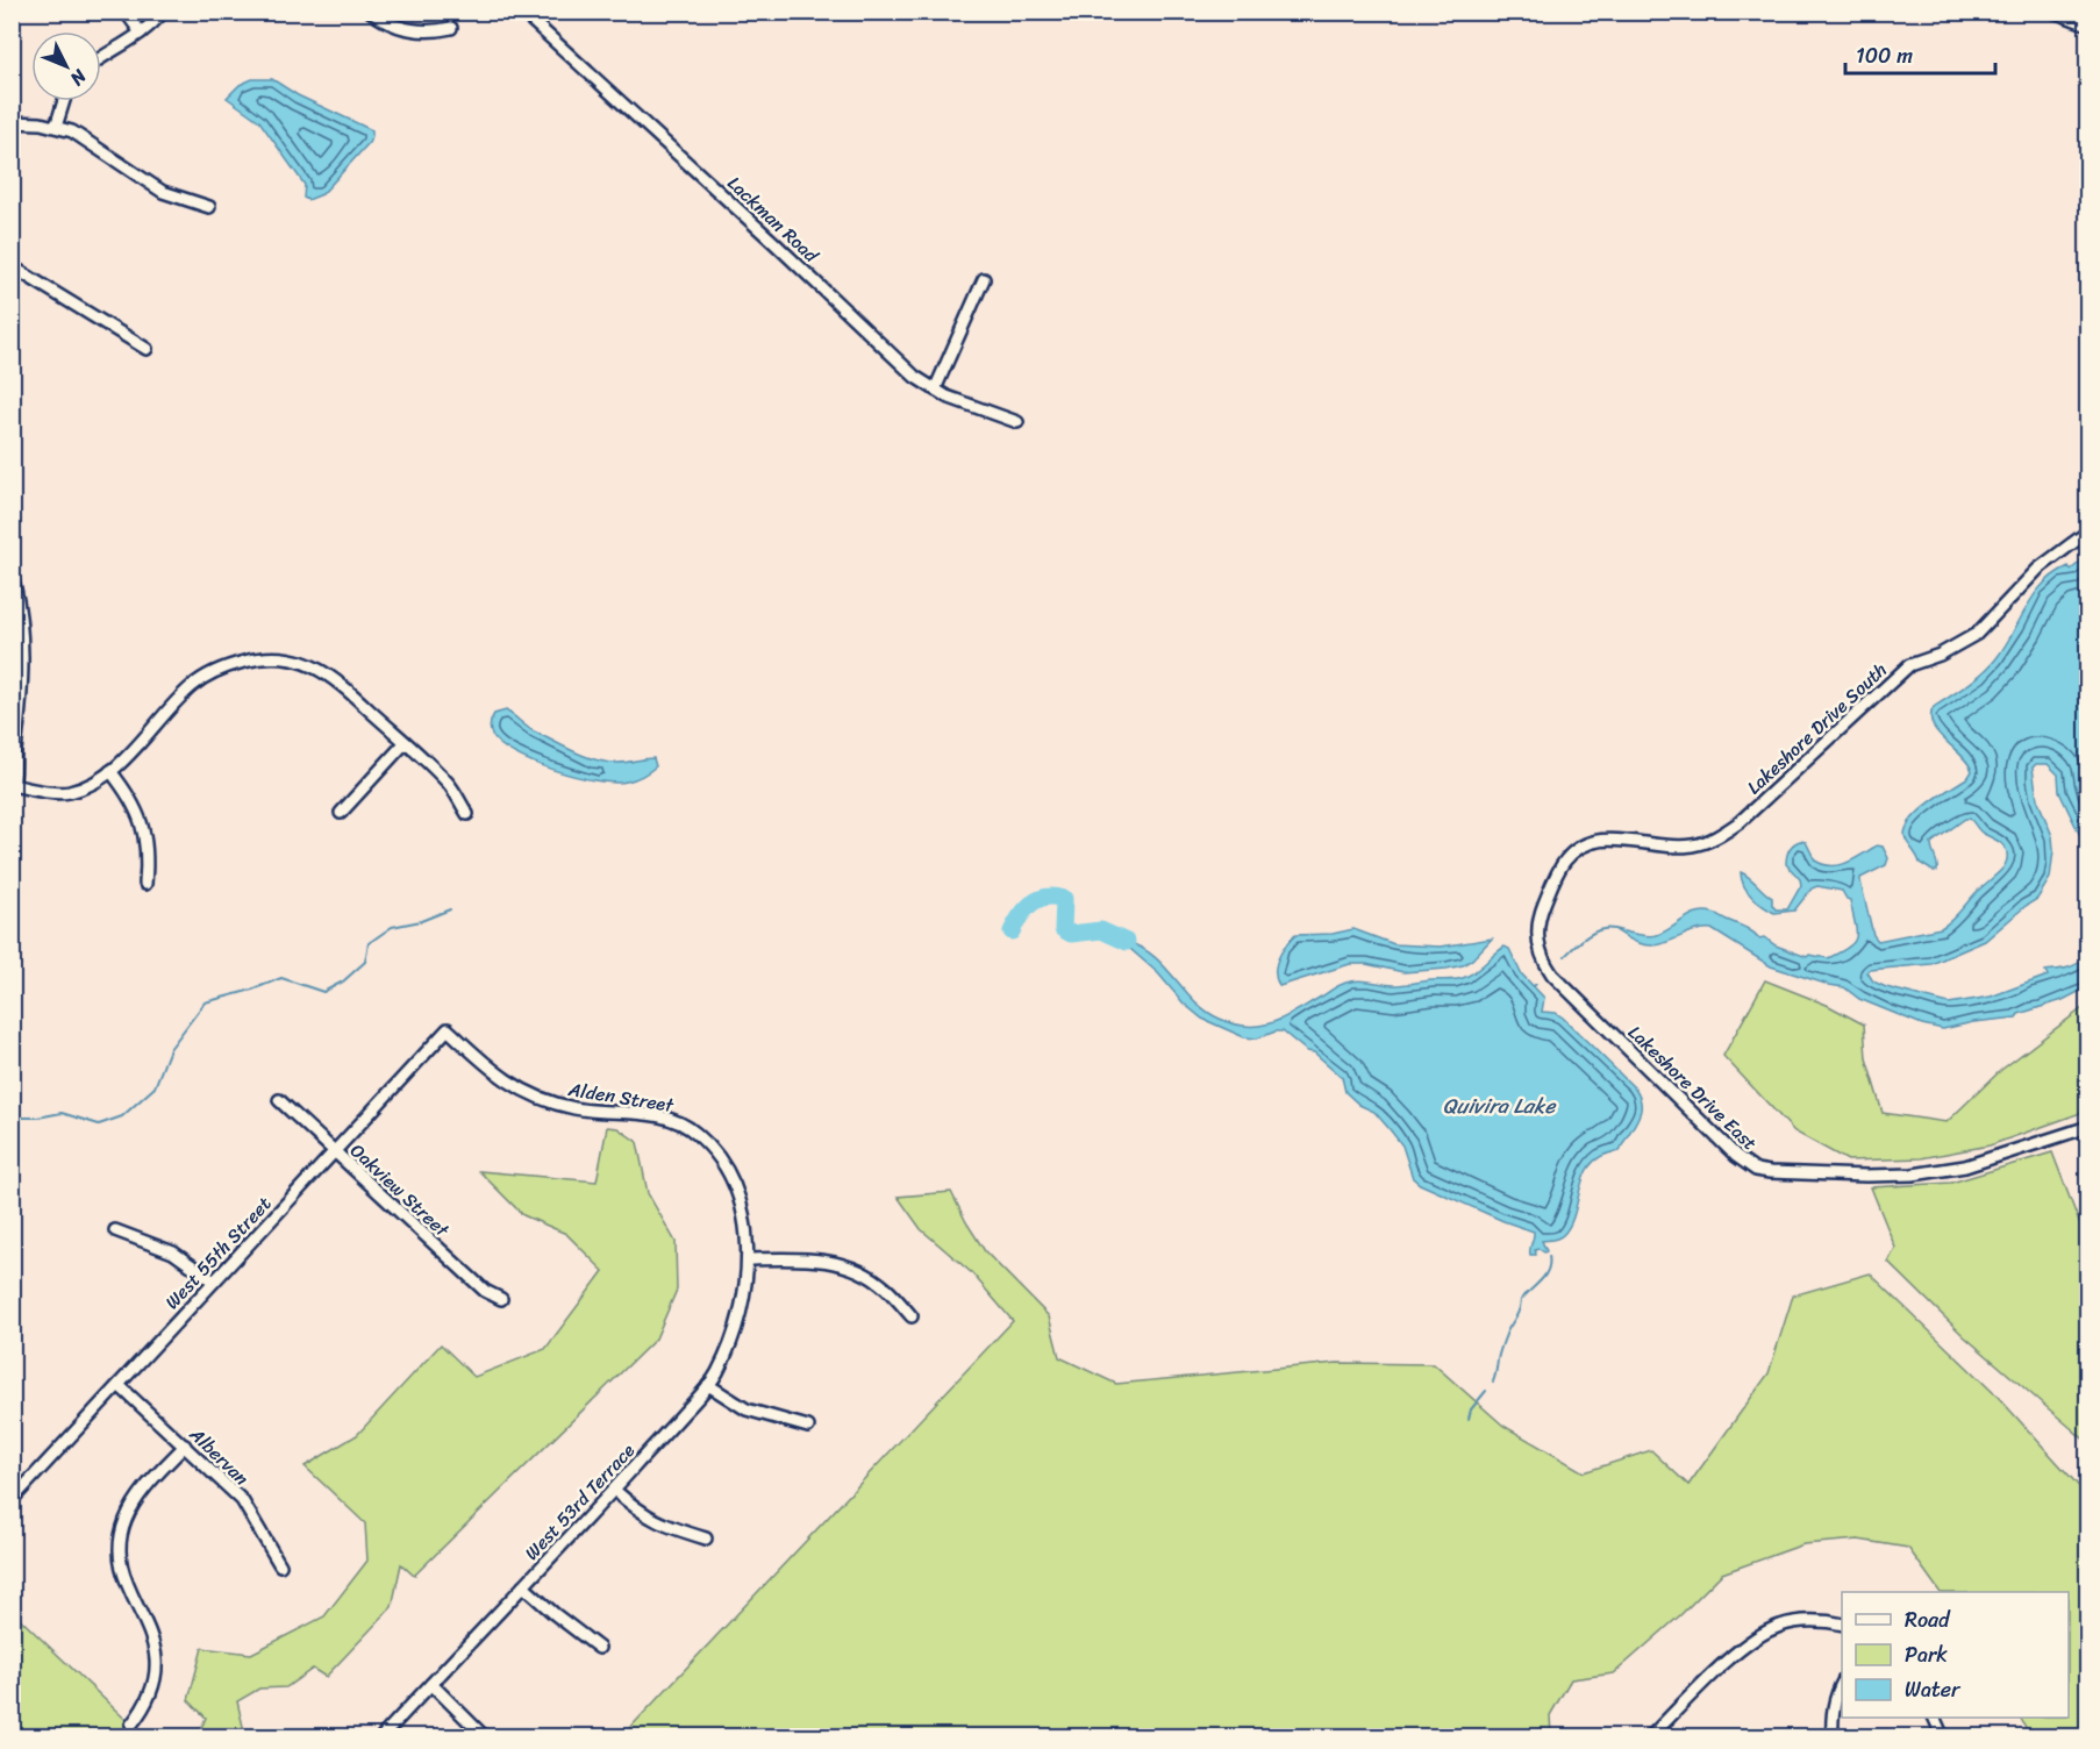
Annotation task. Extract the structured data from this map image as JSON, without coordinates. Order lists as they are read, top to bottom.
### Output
{
  "streets": {
    "street": [
      "Lackman Road",
      "Lakeshore Drive South",
      "Lakeshore Drive East",
      "Alden Street",
      "Oakview Street",
      "West 55th Street",
      "Albervan",
      "West 53rd Terrace"
    ]
  },
  "crossings": [
    ["Lakeshore Drive South", "Lakeshore Drive East"],
    ["Alden Street", "West 55th Street"],
    ["Alden Street", "West 53rd Terrace"],
    ["Oakview Street", "West 55th Street"],
    ["West 55th Street", "Albervan"]
  ],
  "water": ["Quivira Lake"],
  "legend": ["Road", "Park", "Water"],
  "scale_bar": "100 m",
  "north": "bottom right"
}
